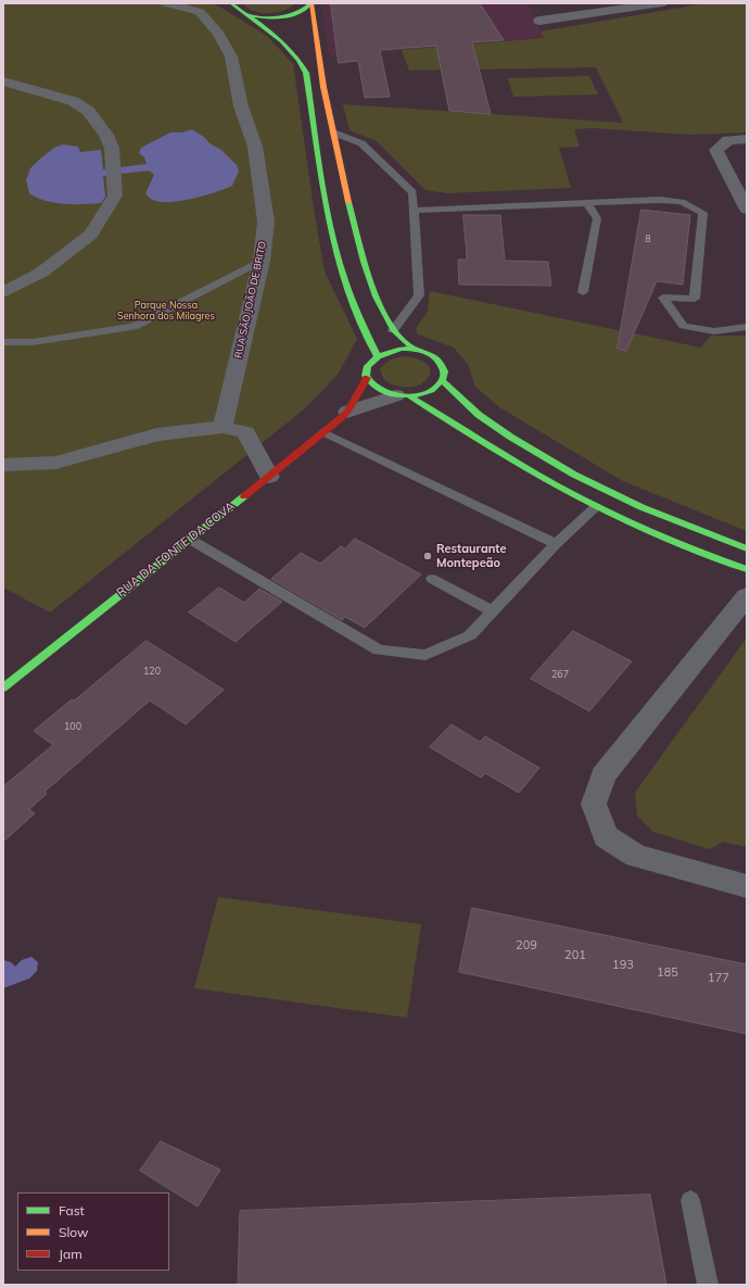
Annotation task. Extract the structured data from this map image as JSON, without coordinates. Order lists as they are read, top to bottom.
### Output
{
  "streets": {
    "main road": ["RUA DA FONTE DA COVA"],
    "street": ["RUA SÃO JOÃO DE BRITO"]
  },
  "parks": ["Parque Nossa Senhora dos Milagres"],
  "places": ["Restaurante Montepeão"],
  "house_numbers": [
    "8",
    "120",
    "267",
    "100",
    "209",
    "201",
    "193",
    "185",
    "177"
  ],
  "legend": ["Fast", "Slow", "Jam"]
}
